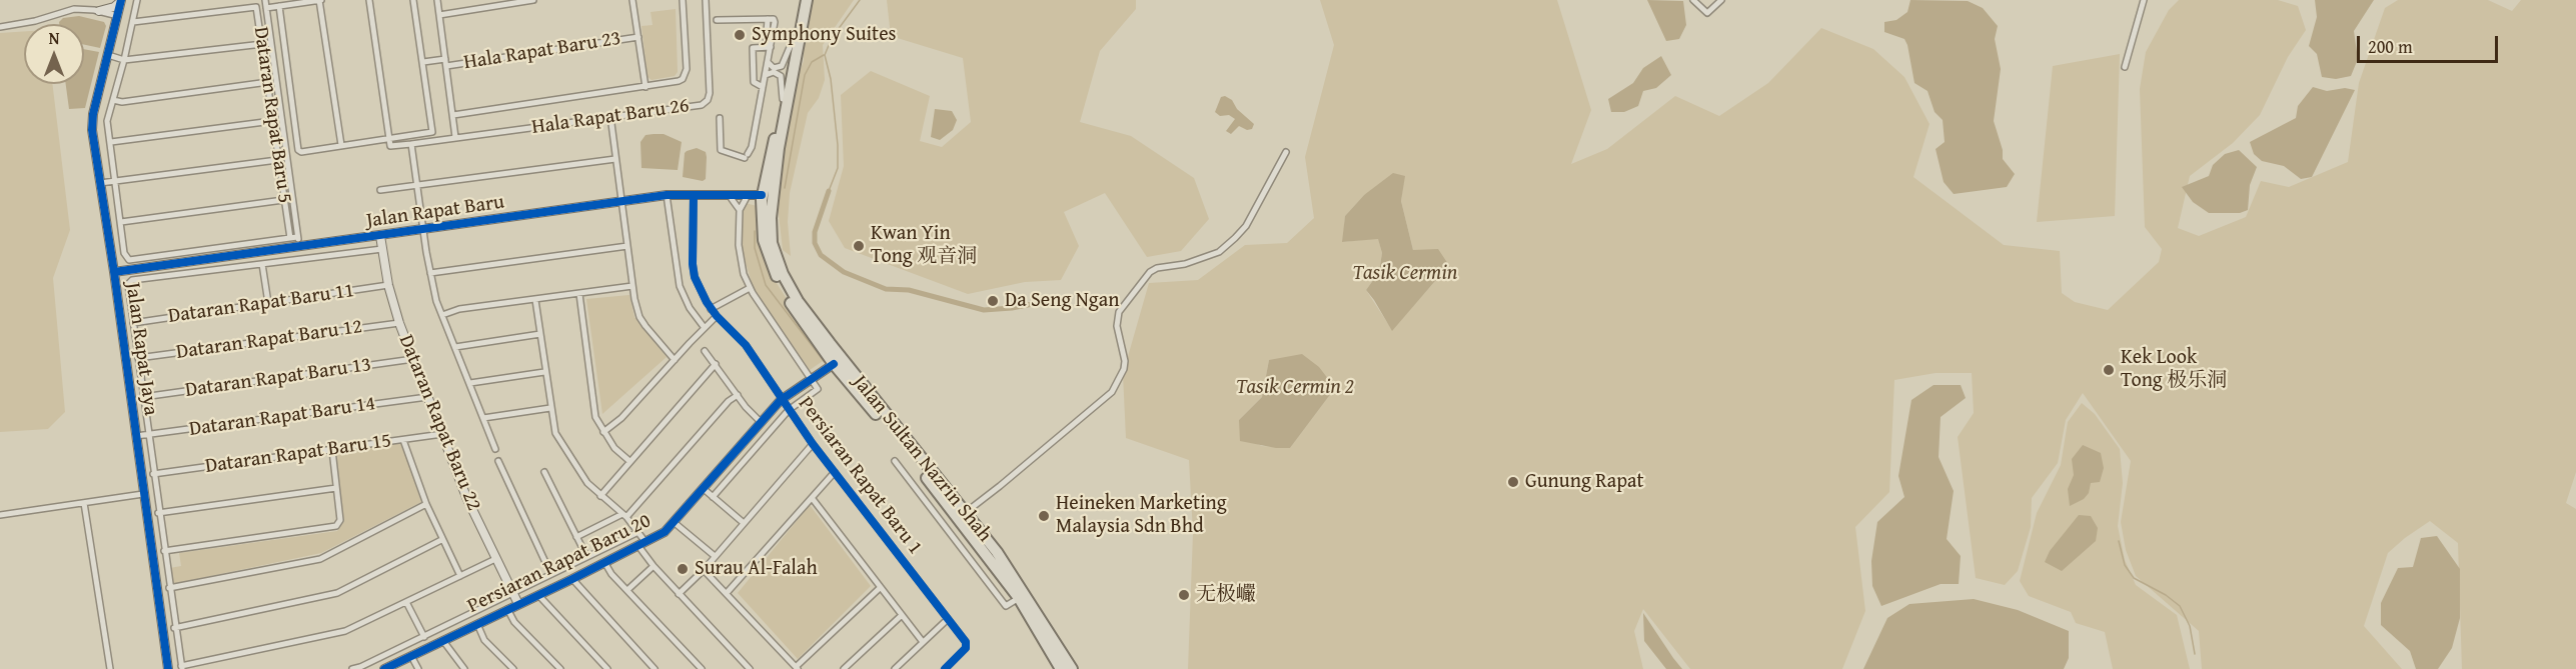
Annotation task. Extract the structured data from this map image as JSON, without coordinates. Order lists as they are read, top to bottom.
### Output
{
  "streets": {
    "highway": ["Jalan Sultan Nazrin Shah"],
    "street": [
      "Hala Rapat Baru 23",
      "Dataran Rapat Baru 5",
      "Hala Rapat Baru 26",
      "Jalan Rapat Baru",
      "Dataran Rapat Baru 11",
      "Dataran Rapat Baru 12",
      "Jalan Rapat Jaya",
      "Dataran Rapat Baru 13",
      "Dataran Rapat Baru 14",
      "Dataran Rapat Baru 22",
      "Dataran Rapat Baru 15",
      "Persiaran Rapat Baru 1",
      "Persiaran Rapat Baru 20"
    ]
  },
  "crossings": [
    ["Jalan Rapat Baru", "Jalan Rapat Jaya"],
    ["Jalan Rapat Baru", "Dataran Rapat Baru 22"],
    ["Jalan Rapat Baru", "Jalan Sultan Nazrin Shah"],
    ["Jalan Rapat Baru", "Persiaran Rapat Baru 1"],
    ["Dataran Rapat Baru 11", "Dataran Rapat Baru 22"],
    ["Dataran Rapat Baru 12", "Dataran Rapat Baru 22"],
    ["Jalan Rapat Jaya", "Dataran Rapat Baru 14"],
    ["Dataran Rapat Baru 13", "Dataran Rapat Baru 22"],
    ["Dataran Rapat Baru 14", "Dataran Rapat Baru 22"],
    ["Dataran Rapat Baru 22", "Dataran Rapat Baru 15"],
    ["Dataran Rapat Baru 22", "Persiaran Rapat Baru 20"],
    ["Jalan Sultan Nazrin Shah", "Persiaran Rapat Baru 20"],
    ["Persiaran Rapat Baru 1", "Persiaran Rapat Baru 20"]
  ],
  "water": ["Tasik Cermin", "Tasik Cermin 2"],
  "places": [
    "Symphony Suites",
    "Kwan Yin Tong 观音洞",
    "Da Seng Ngan",
    "Kek Look Tong 极乐洞",
    "Gunung Rapat",
    "Heineken Marketing Malaysia Sdn Bhd",
    "Surau Al-Falah",
    "无极巗"
  ],
  "scale_bar": "200 m",
  "north": "top"
}
